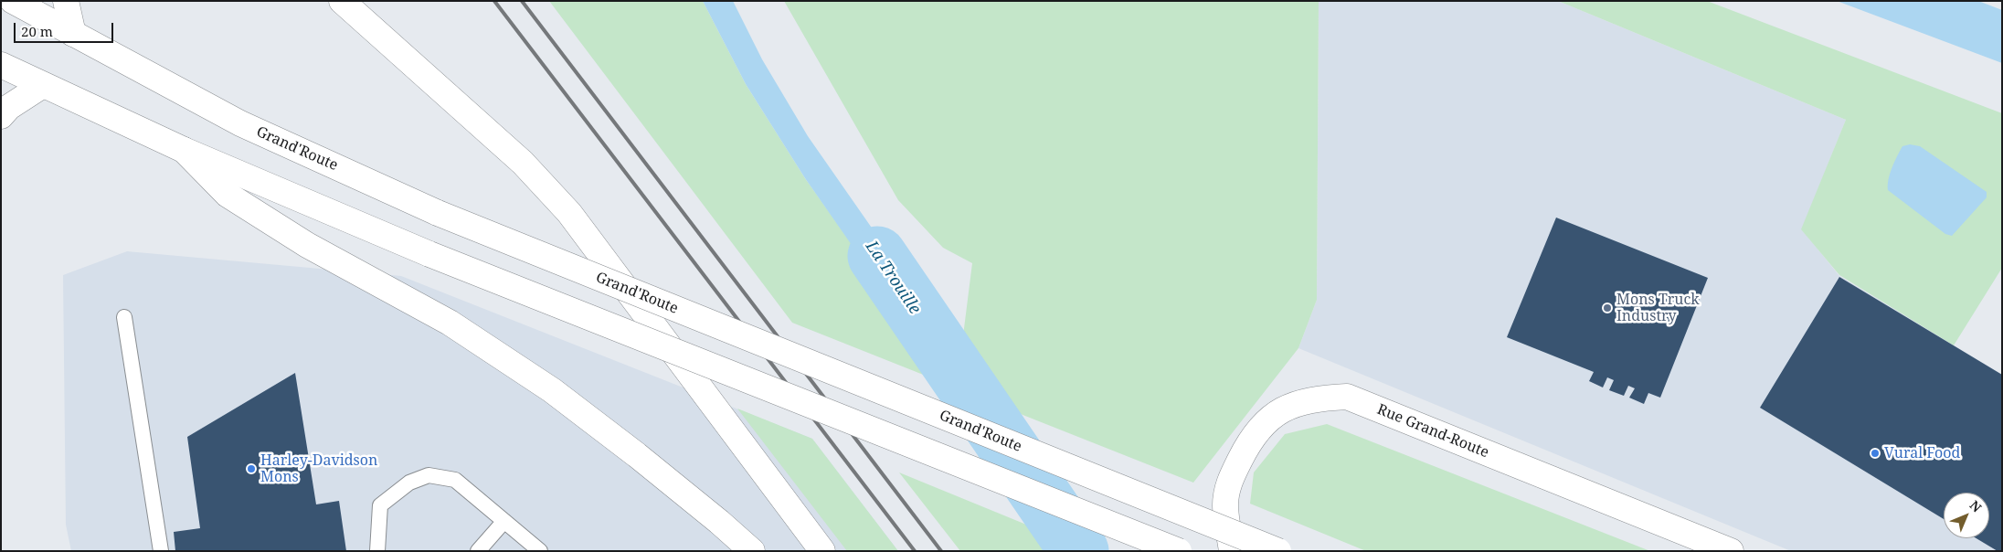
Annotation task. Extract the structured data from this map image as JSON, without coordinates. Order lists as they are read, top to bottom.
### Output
{
  "streets": {
    "main road": ["Grand'Route", "Rue Grand-Route"]
  },
  "water": ["La Trouille"],
  "places": ["Mons Truck Industry", "Vural Food", "Harley-Davidson Mons"],
  "scale_bar": "20 m",
  "north": "top right"
}
